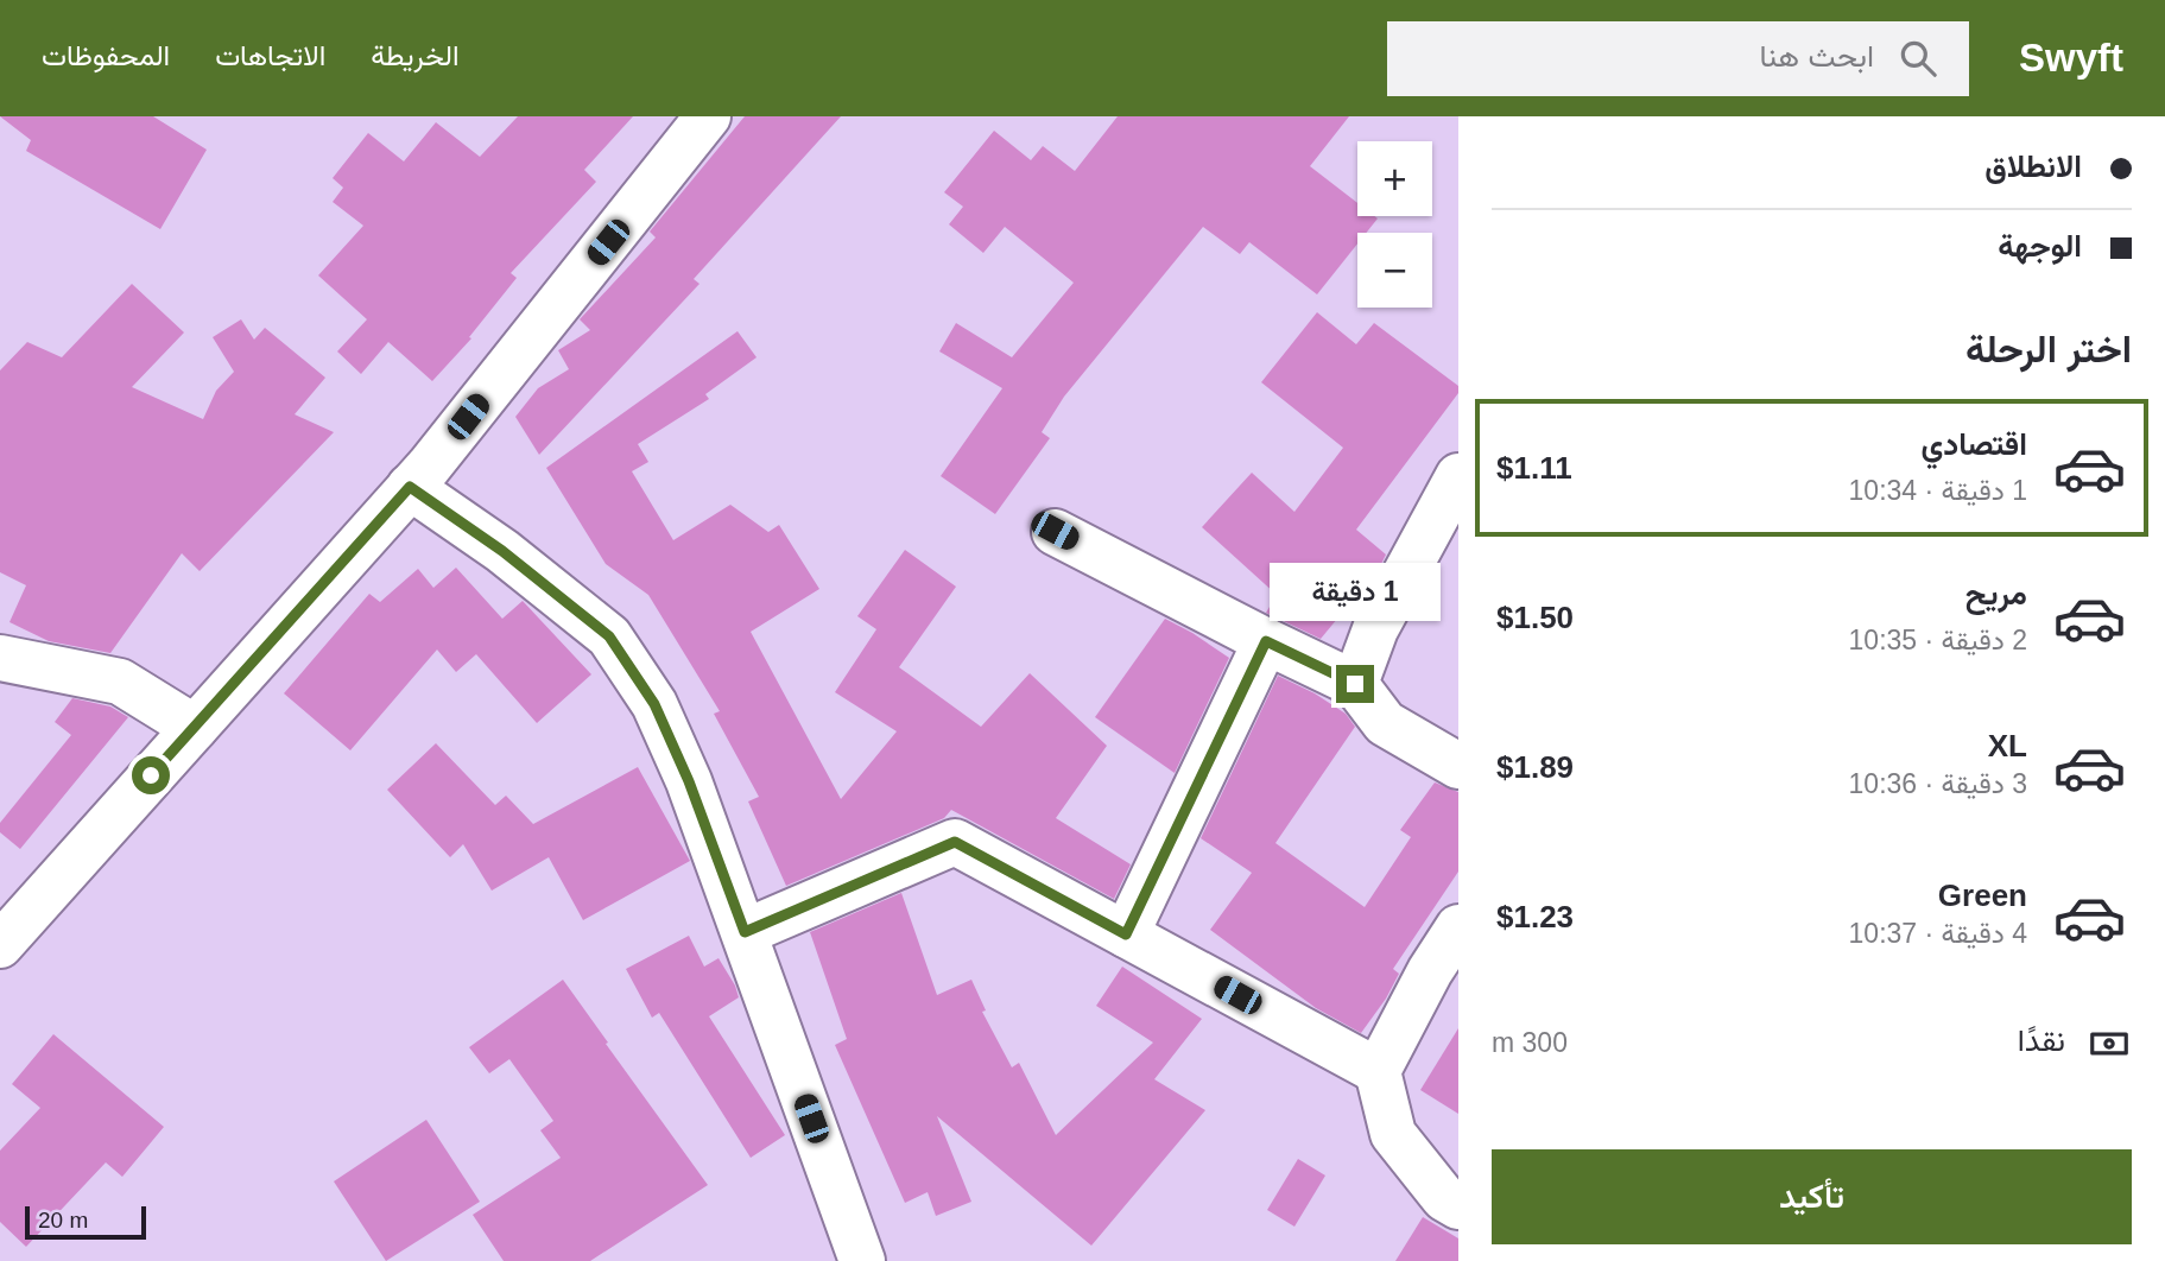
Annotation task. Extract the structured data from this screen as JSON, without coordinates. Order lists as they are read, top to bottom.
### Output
{
  "scale_bar": "20 m",
  "page": {
    "header": "Swyft",
    "search": "ابحث هنا",
    "nav": ["الخريطة", "الاتجاهات", "المحفوظات"],
    "banner": ["الانطلاق", "الوجهة"],
    "map_buttons": ["+", "−"],
    "heading": "اختر الرحلة",
    "list": [
      {
        "name": "اقتصادي",
        "note": "1 دقيقة · 10:34",
        "value": "$1.11"
      },
      {
        "name": "مريح",
        "note": "2 دقيقة · 10:35",
        "value": "$1.50"
      },
      {
        "name": "XL",
        "note": "3 دقيقة · 10:36",
        "value": "$1.89"
      },
      {
        "name": "Green",
        "note": "4 دقيقة · 10:37",
        "value": "$1.23"
      }
    ],
    "bubble": "1 دقيقة",
    "pay": ["نقدًا", "300 m"],
    "buttons": "تأكيد",
    "scale": "20 m"
  }
}
